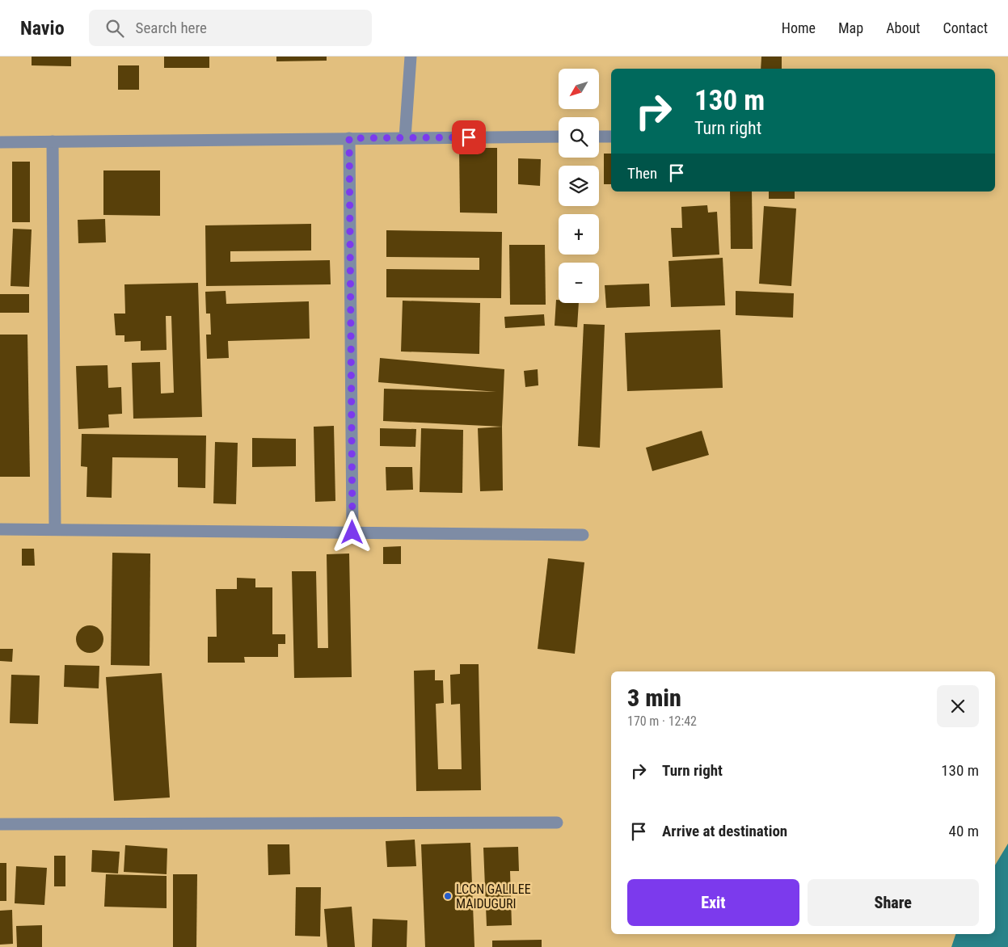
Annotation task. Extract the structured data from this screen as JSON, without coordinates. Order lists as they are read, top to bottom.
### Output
{
  "places": ["LCCN GALILEE MAIDUGURI"],
  "north": "bottom left",
  "page": {
    "header": "Navio",
    "search": "Search here",
    "nav": [
      "Home",
      "Map",
      "About",
      "Contact"
    ],
    "map_buttons": ["+", "−"],
    "turn": ["130 m", "Turn right"],
    "then": "Then",
    "heading": ["3 min", "170 m · 12:42"],
    "list": [
      {
        "name": "Turn right",
        "value": "130 m"
      },
      {
        "name": "Arrive at destination",
        "value": "40 m"
      }
    ],
    "buttons": ["Exit", "Share"]
  }
}
